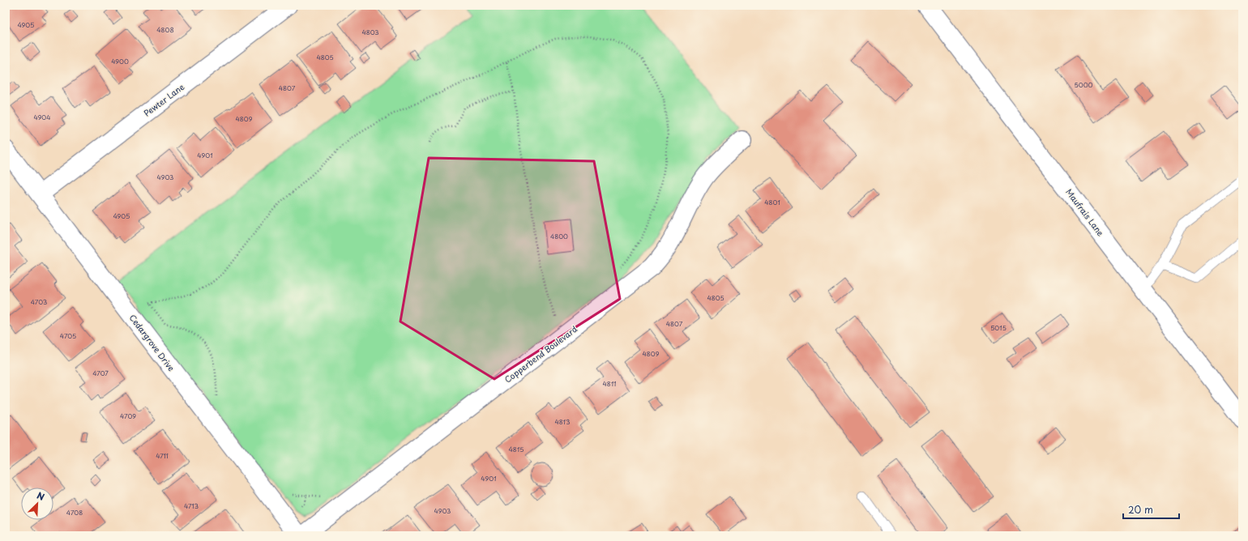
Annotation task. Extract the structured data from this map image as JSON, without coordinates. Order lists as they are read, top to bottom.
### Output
{
  "streets": {
    "street": [
      "Pewter Lane",
      "Maufrais Lane",
      "Cedargrove Drive",
      "Copperbend Boulevard"
    ]
  },
  "crossings": [
    ["Pewter Lane", "Cedargrove Drive"]
  ],
  "house_numbers": [
    "4905",
    "4808",
    "4803",
    "4805",
    "4900",
    "5000",
    "4807",
    "4904",
    "4809",
    "4901",
    "4903",
    "4801",
    "4905",
    "4800",
    "4805",
    "4703",
    "4807",
    "5015",
    "4705",
    "4809",
    "4707",
    "4811",
    "4709",
    "4813",
    "4815",
    "4711",
    "4901",
    "4713",
    "4903",
    "4708"
  ],
  "scale_bar": "20 m",
  "north": "top right"
}
